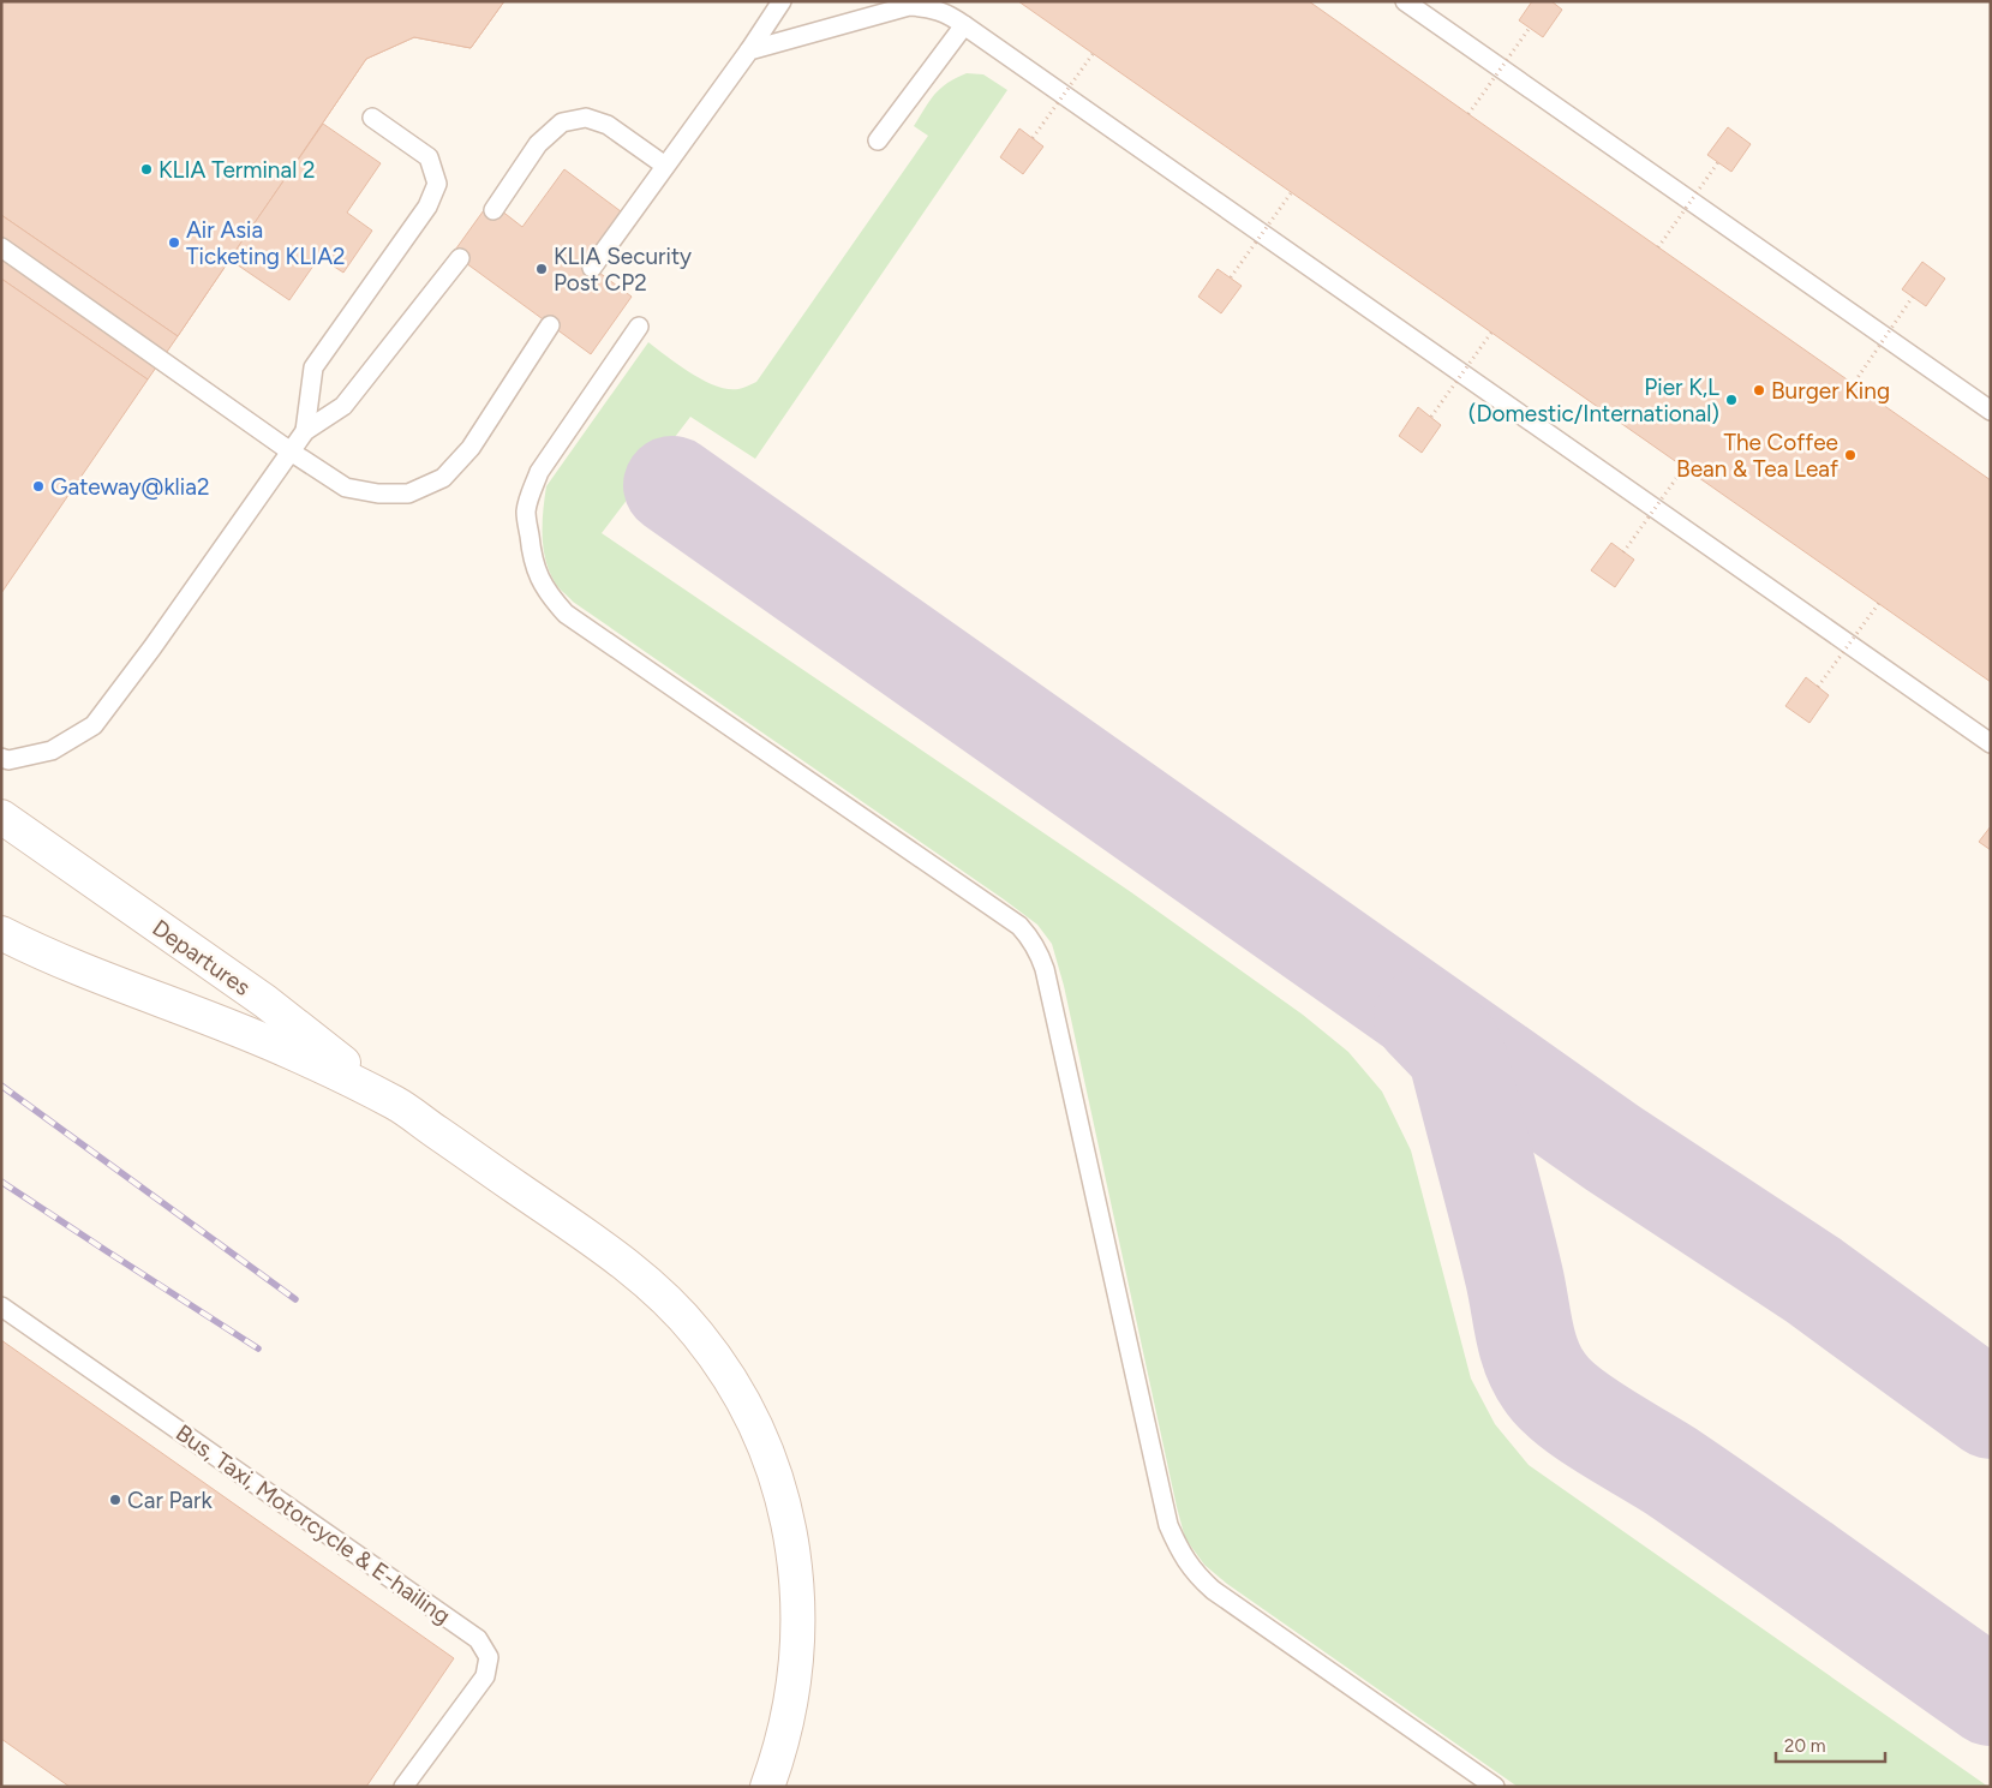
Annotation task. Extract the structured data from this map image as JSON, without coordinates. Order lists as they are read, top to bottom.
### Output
{
  "streets": {
    "main road": ["Departures"],
    "lane": ["Bus, Taxi, Motorcycle & E-hailing"]
  },
  "places": [
    "KLIA Terminal 2",
    "Air Asia Ticketing KLIA2",
    "KLIA Security Post CP2",
    "Burger King",
    "Pier K,L (Domestic/International)",
    "The Coffee Bean & Tea Leaf",
    "Gateway@klia2",
    "Car Park"
  ],
  "scale_bar": "20 m"
}
